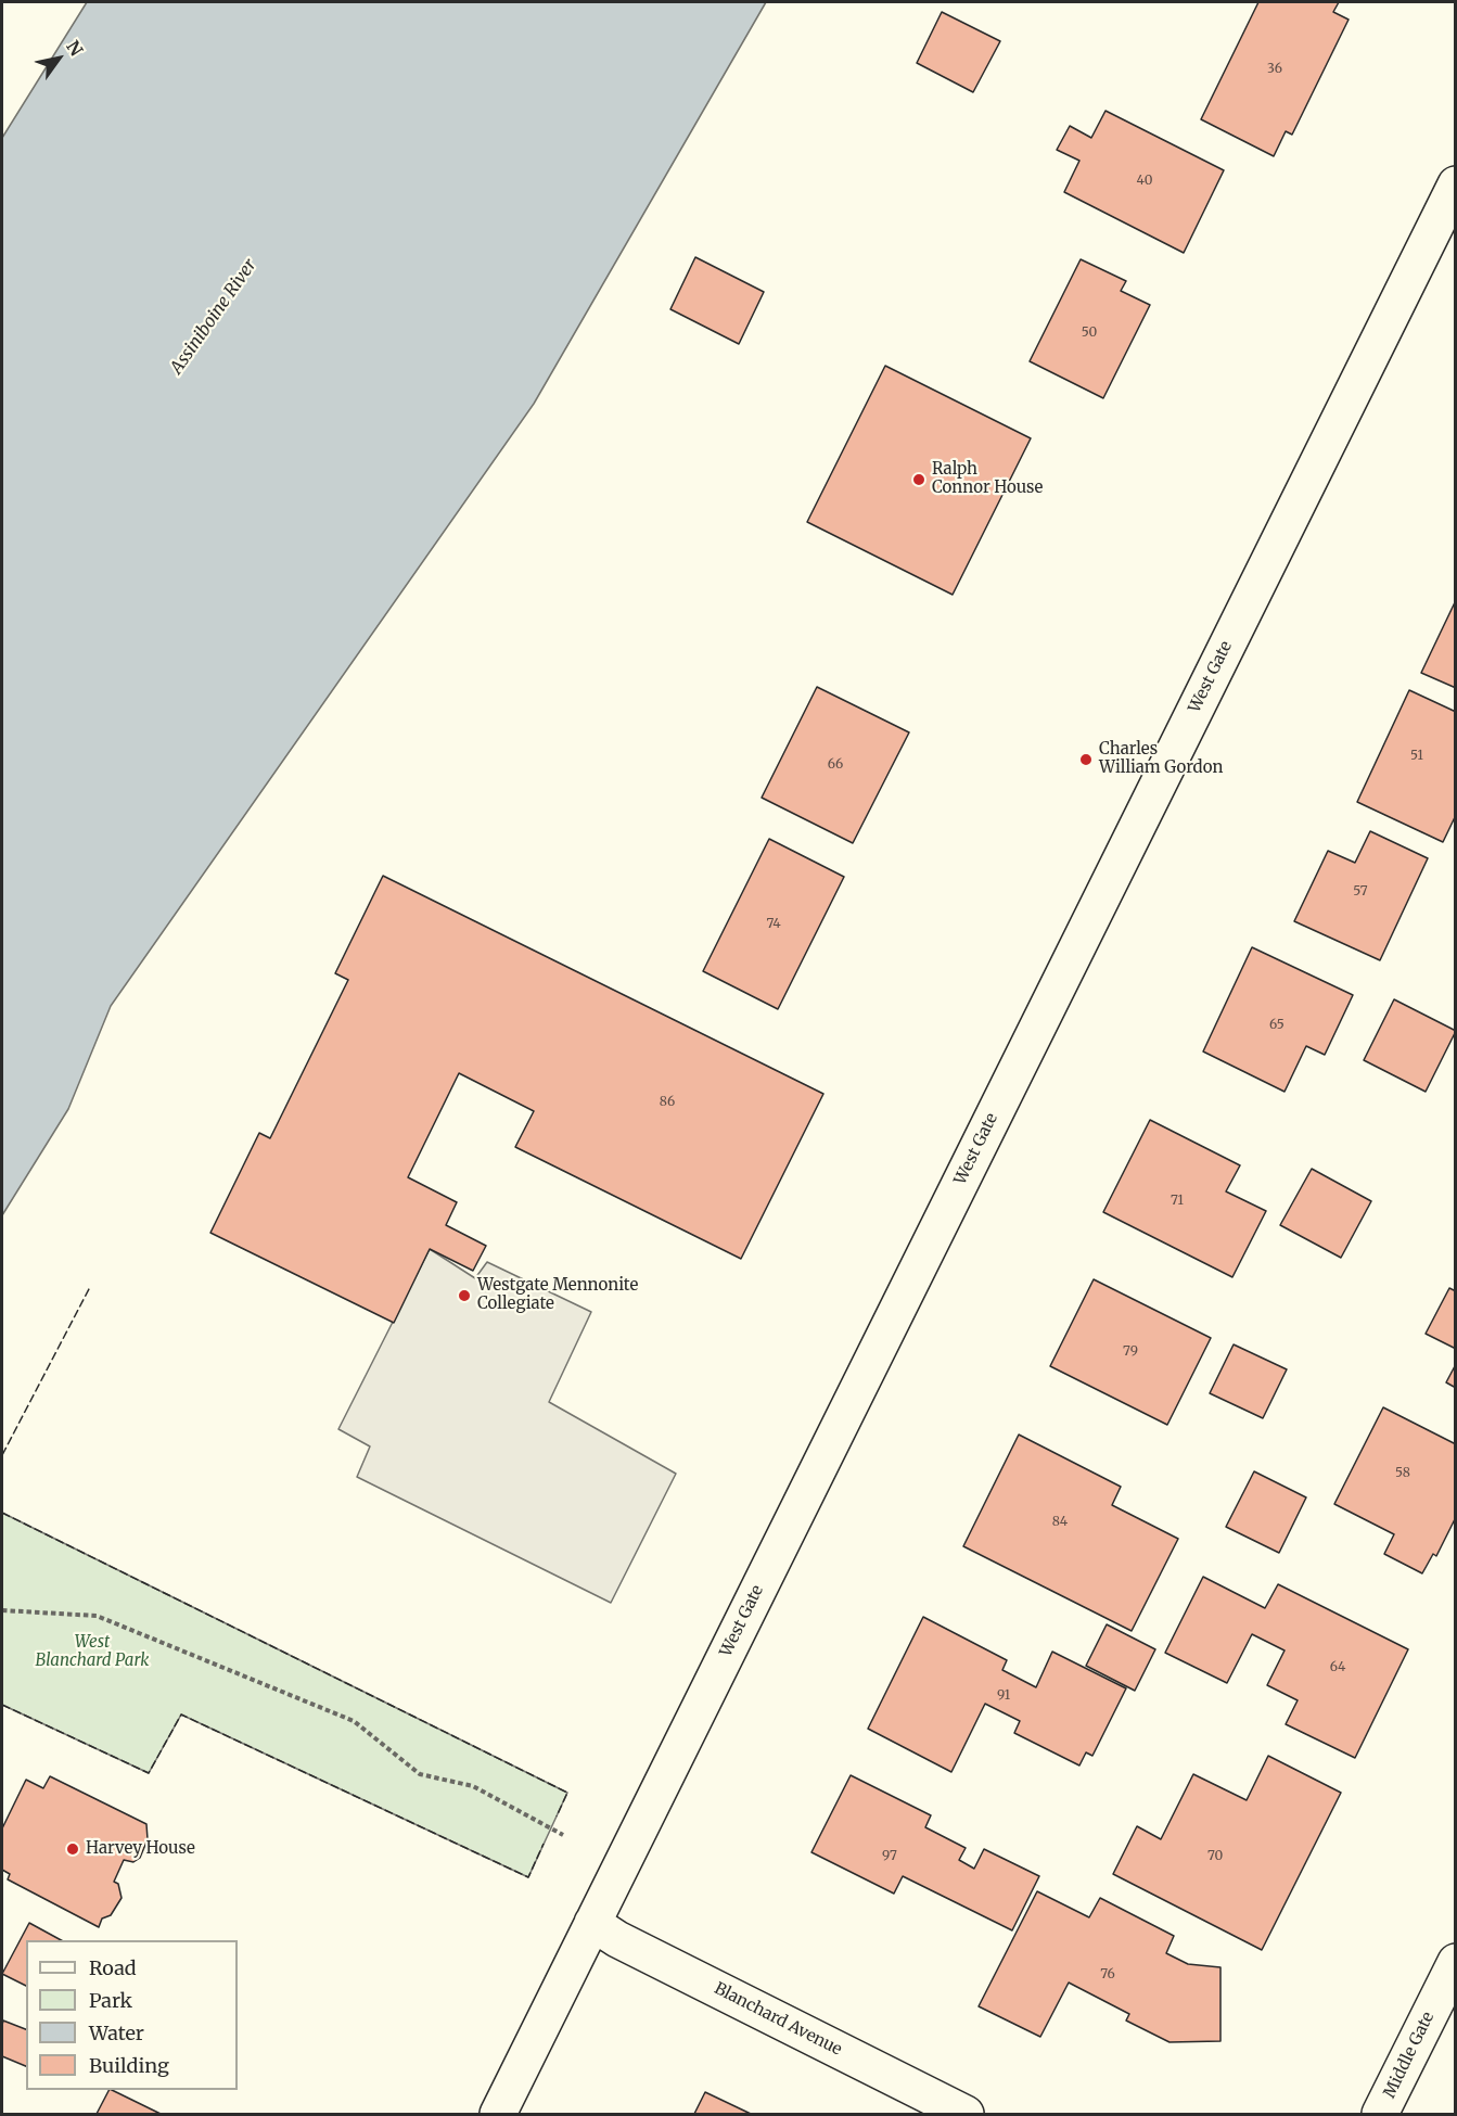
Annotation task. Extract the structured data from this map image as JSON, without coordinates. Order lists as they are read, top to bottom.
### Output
{
  "streets": {
    "street": ["West Gate", "Blanchard Avenue", "Middle Gate"]
  },
  "crossings": [
    ["West Gate", "Blanchard Avenue"]
  ],
  "water": ["Assiniboine River"],
  "parks": ["West Blanchard Park"],
  "places": [
    "Ralph Connor House",
    "Charles William Gordon",
    "Westgate Mennonite Collegiate",
    "Harvey House"
  ],
  "house_numbers": [
    "36",
    "40",
    "50",
    "51",
    "66",
    "57",
    "74",
    "65",
    "86",
    "71",
    "79",
    "58",
    "84",
    "64",
    "91",
    "97",
    "70",
    "76"
  ],
  "legend": [
    "Road",
    "Park",
    "Water",
    "Building"
  ],
  "north": "top right"
}
